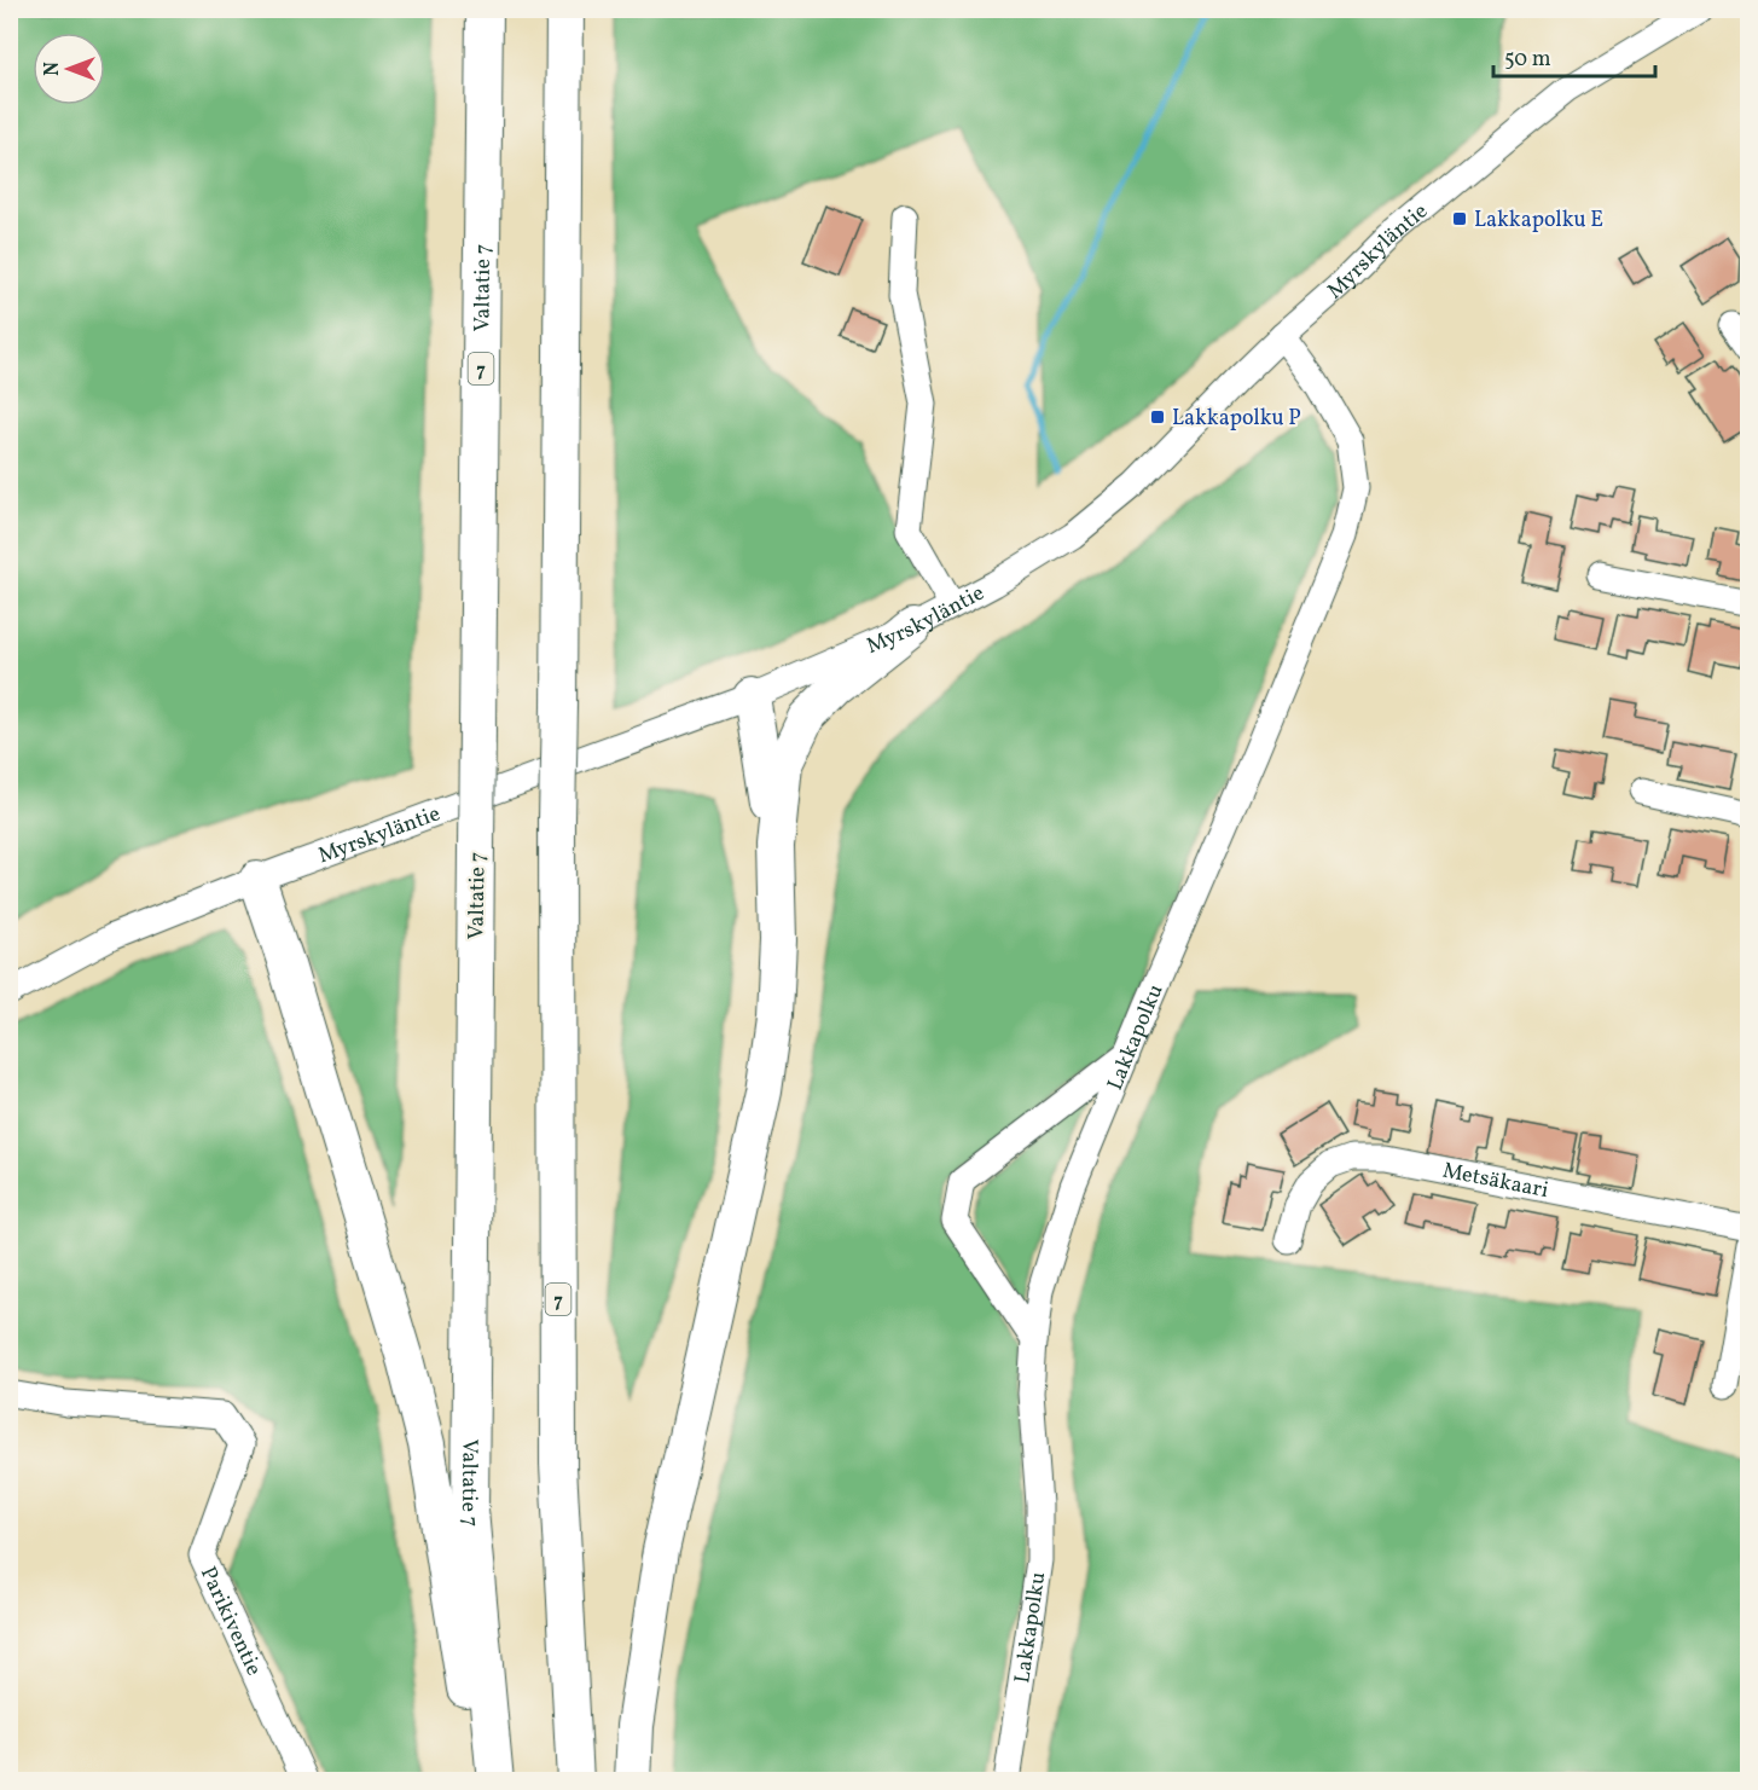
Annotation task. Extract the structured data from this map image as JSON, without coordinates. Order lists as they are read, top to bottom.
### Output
{
  "streets": {
    "highway": ["Valtatie 7", "7"],
    "street": [
      "Myrskyläntie",
      "Lakkapolku",
      "Metsäkaari",
      "Parikiventie"
    ]
  },
  "crossings": [
    ["Myrskyläntie", "Lakkapolku"]
  ],
  "places": {
    "transit": ["Lakkapolku E", "Lakkapolku P"]
  },
  "scale_bar": "50 m",
  "north": "left"
}
